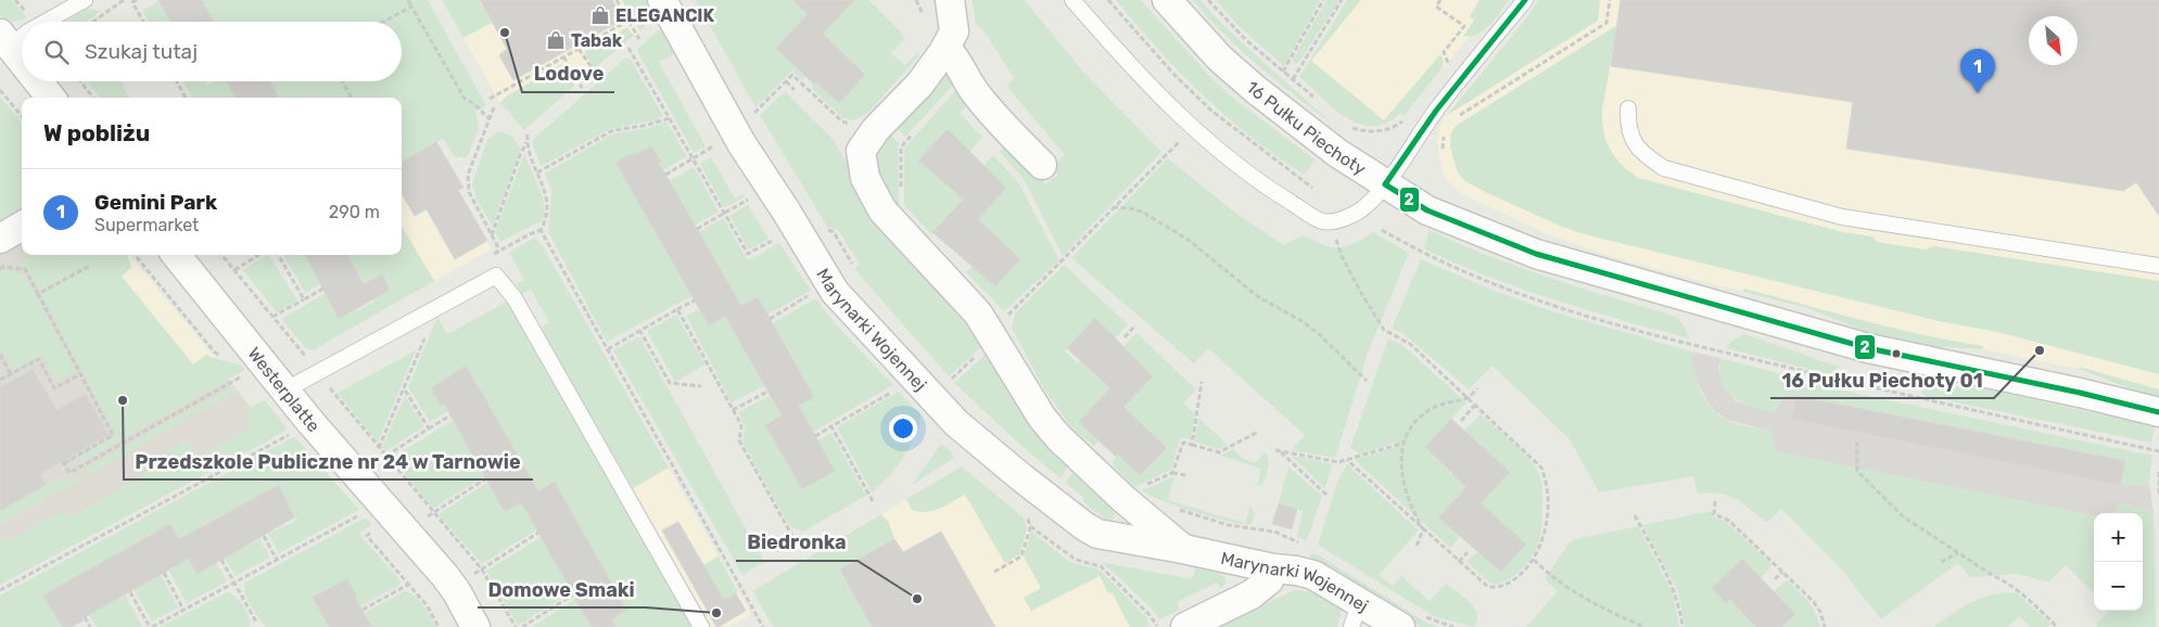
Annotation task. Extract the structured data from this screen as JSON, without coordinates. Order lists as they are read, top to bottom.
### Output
{
  "streets": {
    "street": ["16 Pułku Piechoty", "Marynarki Wojennej", "Westerplatte"]
  },
  "places": {
    "shop": ["ELEGANCIK", "Tabak"],
    "other": [
      "Lodove",
      "16 Pułku Piechoty 01",
      "Przedszkole Publiczne nr 24 w Tarnowie",
      "Biedronka",
      "Domowe Smaki"
    ]
  },
  "lines": ["transit line 2"],
  "north": "bottom right",
  "page": {
    "search": "Szukaj tutaj",
    "pins": "1",
    "heading": "W pobliżu",
    "list": [
      {
        "mark": "1",
        "name": "Gemini Park",
        "note": "Supermarket",
        "value": "290 m"
      }
    ],
    "map_buttons": ["+", "−"]
  }
}
